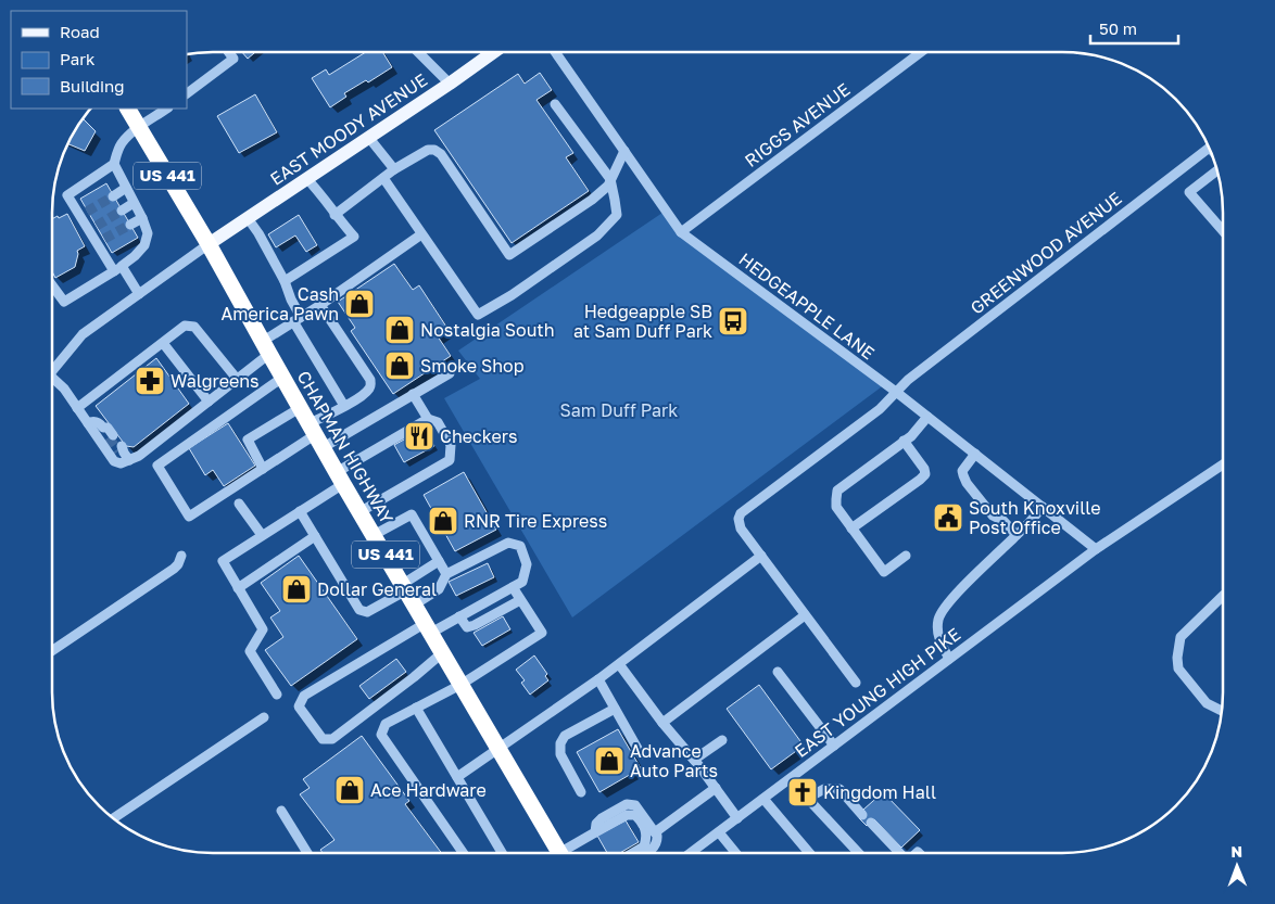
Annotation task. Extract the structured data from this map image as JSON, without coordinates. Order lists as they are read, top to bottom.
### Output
{
  "streets": {
    "highway": ["US 441", "CHAPMAN HIGHWAY"],
    "main road": ["EAST MOODY AVENUE"],
    "street": [
      "RIGGS AVENUE",
      "GREENWOOD AVENUE",
      "HEDGEAPPLE LANE",
      "EAST YOUNG HIGH PIKE"
    ]
  },
  "crossings": [
    ["RIGGS AVENUE", "HEDGEAPPLE LANE"],
    ["EAST MOODY AVENUE", "CHAPMAN HIGHWAY"],
    ["GREENWOOD AVENUE", "HEDGEAPPLE LANE"],
    ["HEDGEAPPLE LANE", "EAST YOUNG HIGH PIKE"]
  ],
  "parks": ["Sam Duff Park"],
  "places": {
    "shop": [
      "Cash America Pawn",
      "Nostalgia South",
      "Smoke Shop",
      "RNR Tire Express",
      "Dollar General",
      "Advance Auto Parts",
      "Ace Hardware"
    ],
    "bus stop": ["Hedgeapple SB at Sam Duff Park"],
    "pharmacy": ["Walgreens"],
    "restaurant": ["Checkers"],
    "public building": ["South Knoxville Post Office"],
    "church": ["Kingdom Hall"]
  },
  "legend": ["Road", "Park", "Building"],
  "scale_bar": "50 m",
  "north": "top"
}
